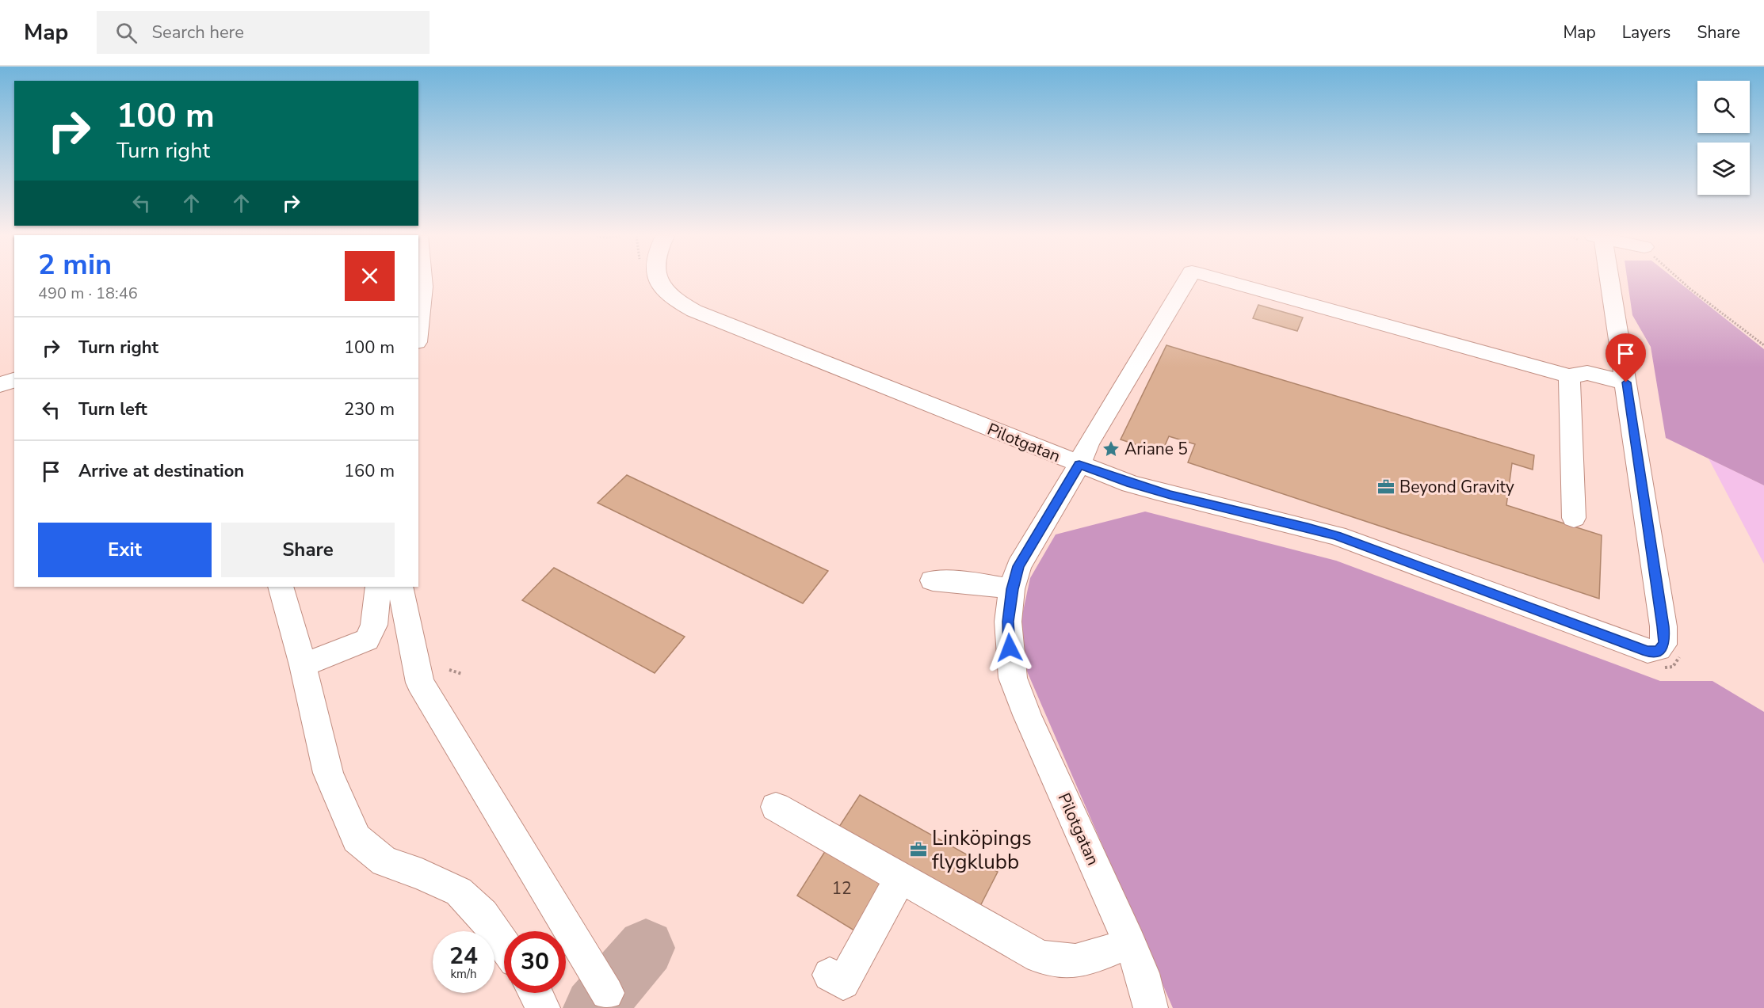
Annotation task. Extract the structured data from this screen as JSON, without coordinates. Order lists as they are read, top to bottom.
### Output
{
  "streets": {
    "street": ["Pilotgatan"]
  },
  "places": {
    "place": ["Ariane 5"],
    "office": ["Beyond Gravity", "Linköpings flygklubb"]
  },
  "house_numbers": ["12"],
  "page": {
    "header": "Map",
    "search": "Search here",
    "nav": ["Map", "Layers", "Share"],
    "turn": ["100 m", "Turn right"],
    "heading": ["2 min", "490 m · 18:46"],
    "list": [
      {
        "name": "Turn right",
        "value": "100 m"
      },
      {
        "name": "Turn left",
        "value": "230 m"
      },
      {
        "name": "Arrive at destination",
        "value": "160 m"
      }
    ],
    "buttons": ["Exit", "Share"],
    "speed": "24 km/h",
    "limit": "30"
  }
}
